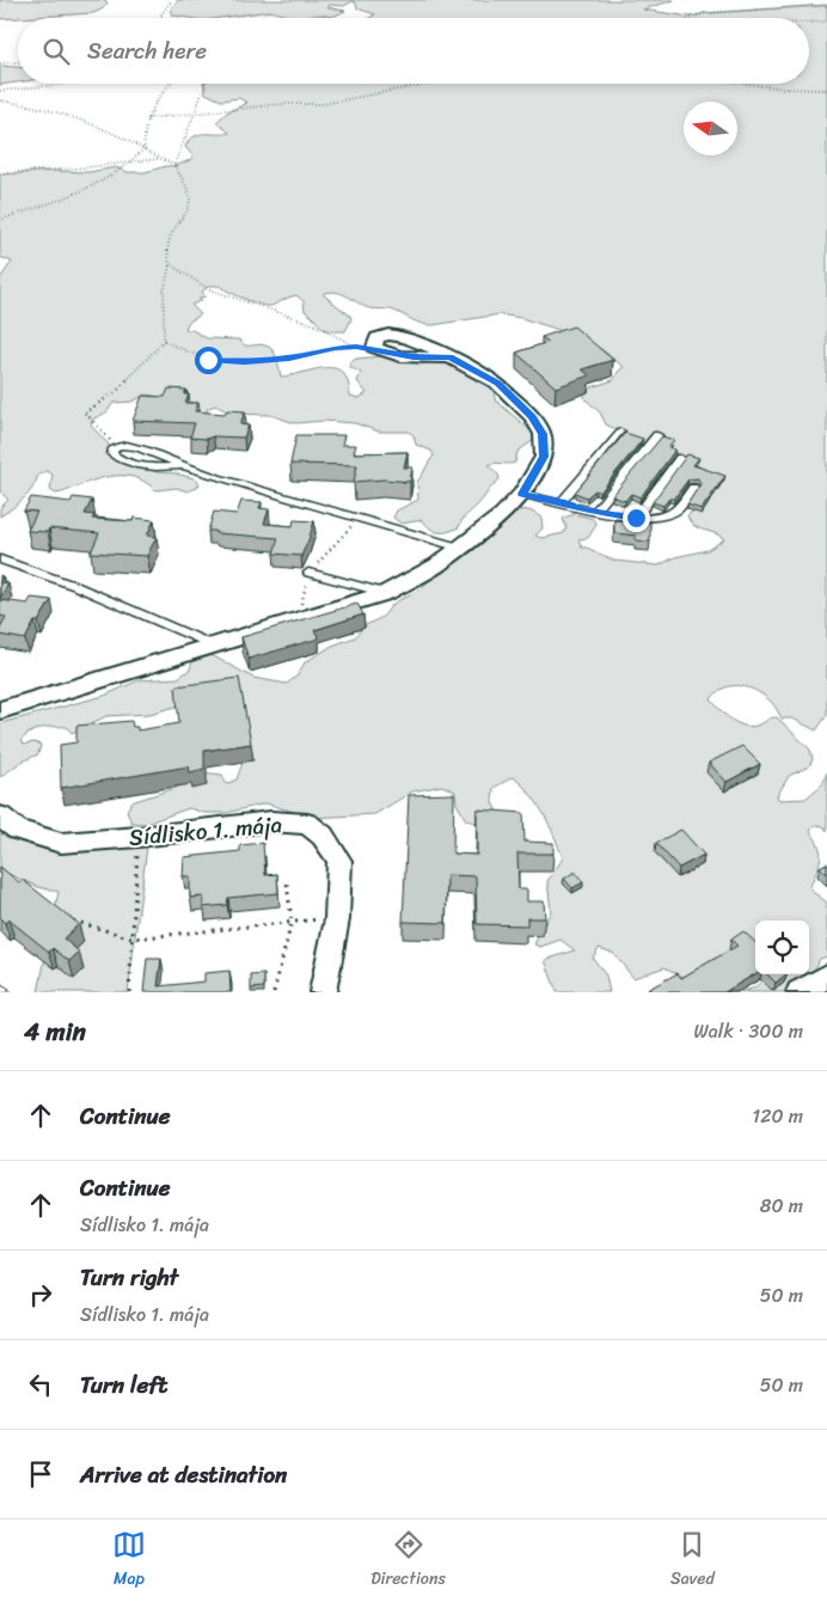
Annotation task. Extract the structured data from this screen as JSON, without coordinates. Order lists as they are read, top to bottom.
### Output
{
  "streets": {
    "street": ["Sídlisko 1. mája"]
  },
  "north": "left",
  "page": {
    "search": "Search here",
    "heading": ["4 min", "Walk · 300 m"],
    "list": [
      ["Continue", "120 m"],
      ["Continue", "Sídlisko 1. mája", "80 m"],
      ["Turn right", "Sídlisko 1. mája", "50 m"],
      ["Turn left", "50 m"],
      "Arrive at destination"
    ],
    "nav": ["Map", "Directions", "Saved"]
  }
}
